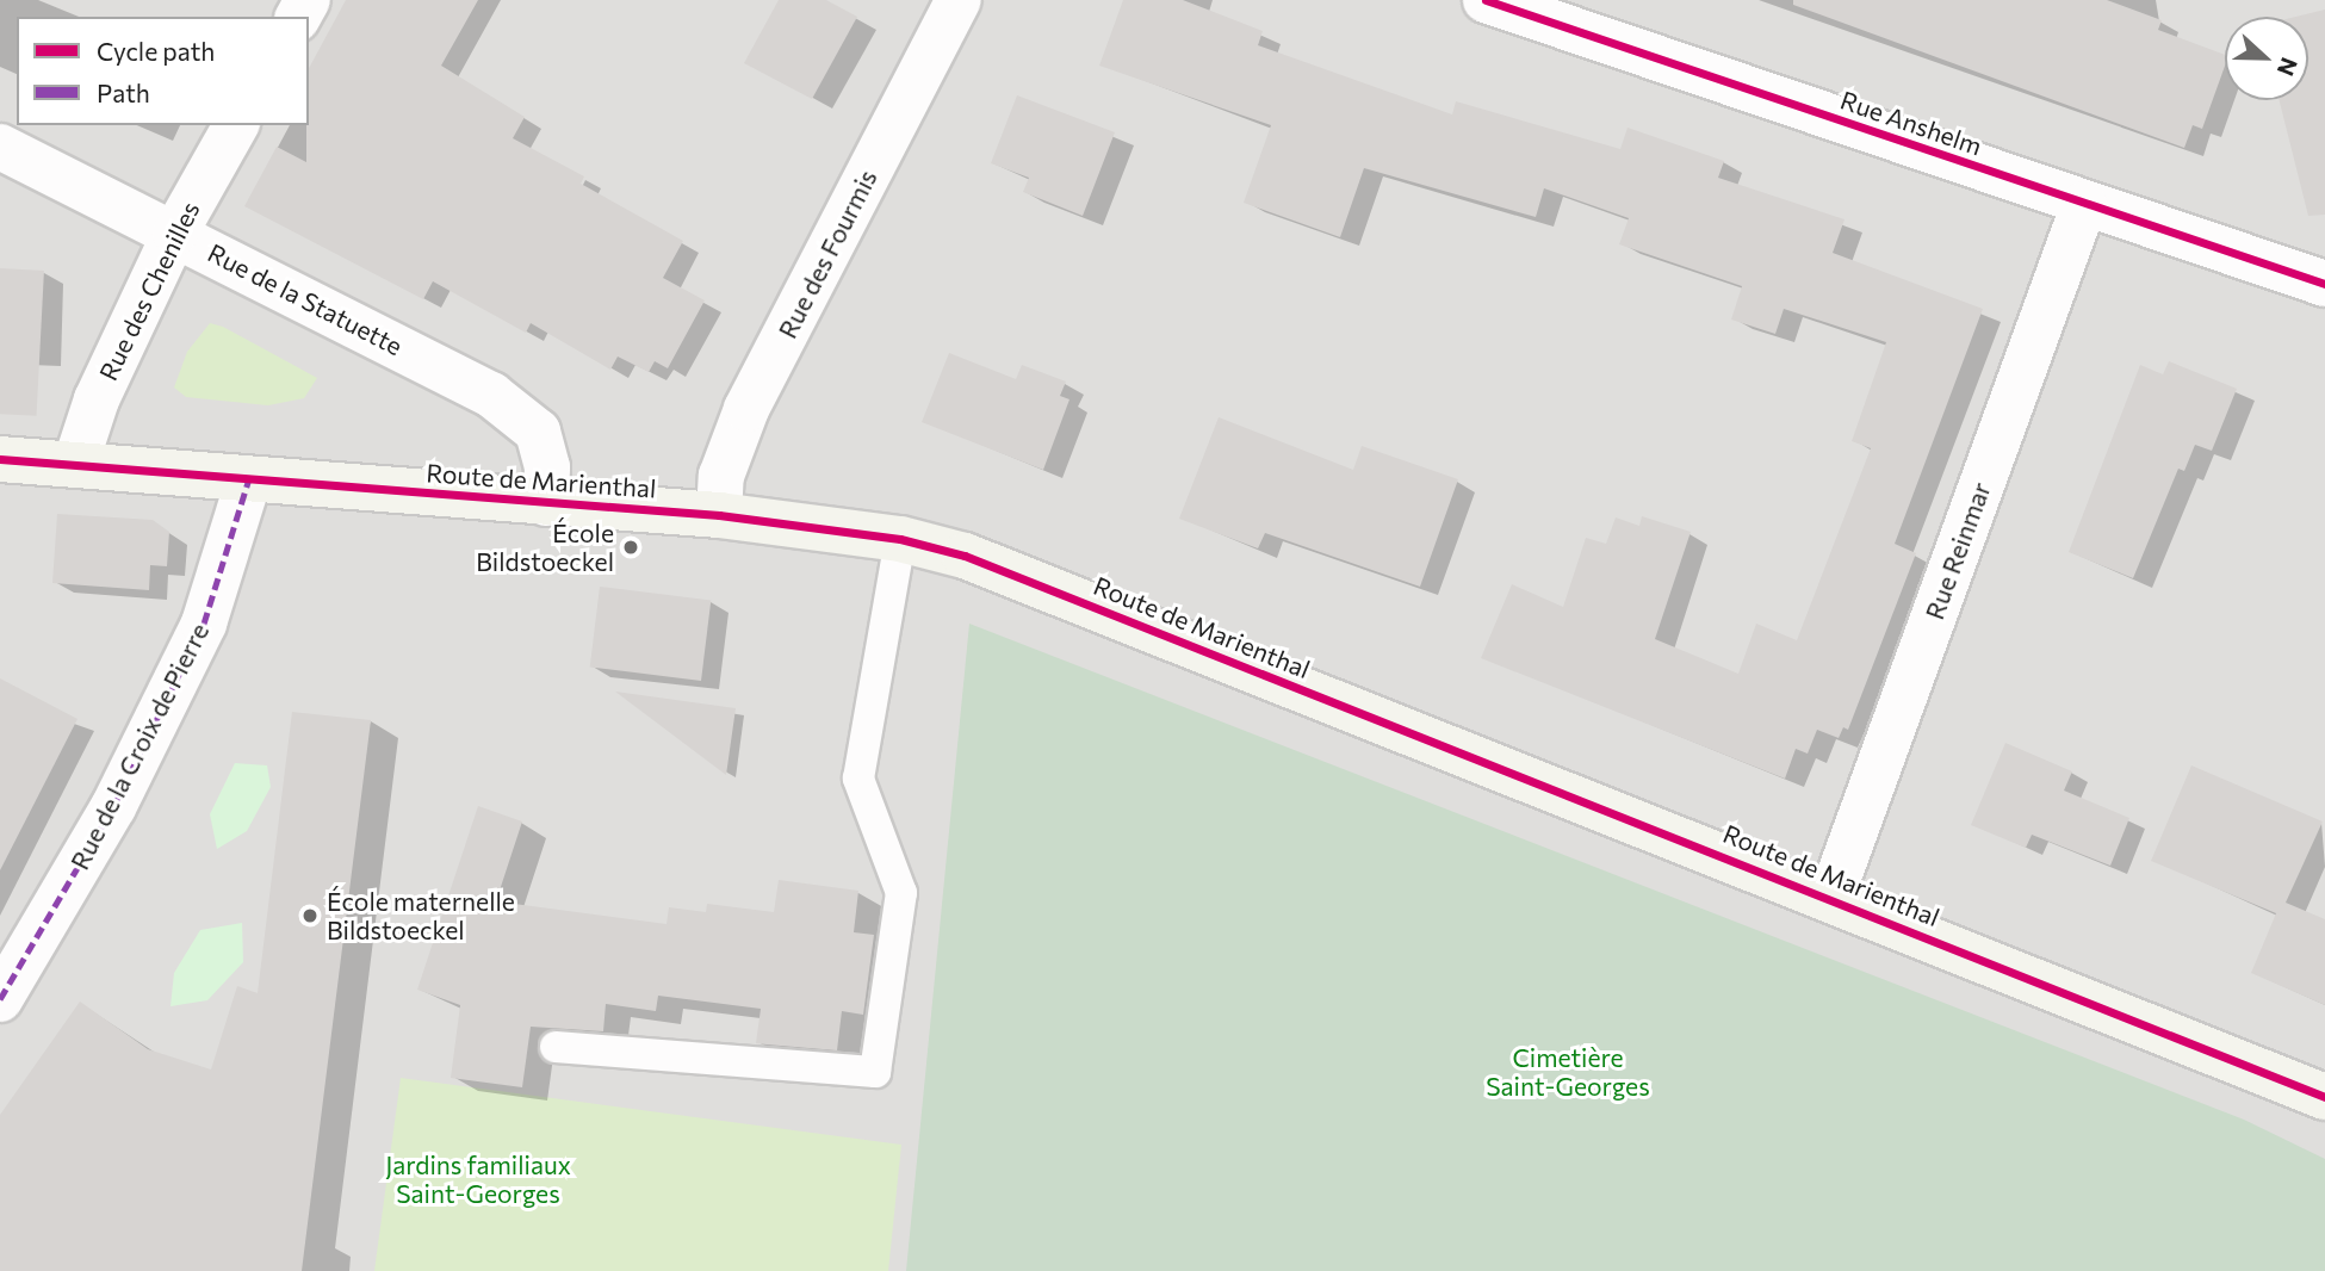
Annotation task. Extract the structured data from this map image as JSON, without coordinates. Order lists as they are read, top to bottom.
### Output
{
  "streets": {
    "street": [
      "Rue Anshelm",
      "Rue des Fourmis",
      "Rue des Chenilles",
      "Rue de la Statuette",
      "Route de Marienthal",
      "Rue Reinmar",
      "Rue de la Croix de Pierre"
    ]
  },
  "crossings": [
    ["Rue Anshelm", "Rue Reinmar"],
    ["Rue des Fourmis", "Route de Marienthal"],
    ["Rue des Chenilles", "Rue de la Statuette"],
    ["Rue des Chenilles", "Route de Marienthal"],
    ["Rue de la Statuette", "Route de Marienthal"],
    ["Route de Marienthal", "Rue Reinmar"],
    ["Route de Marienthal", "Rue de la Croix de Pierre"]
  ],
  "parks": ["Cimetière Saint-Georges", "Jardins familiaux Saint-Georges"],
  "places": ["École Bildstoeckel", "École maternelle Bildstoeckel"],
  "legend": ["Cycle path", "Path"],
  "north": "right"
}
